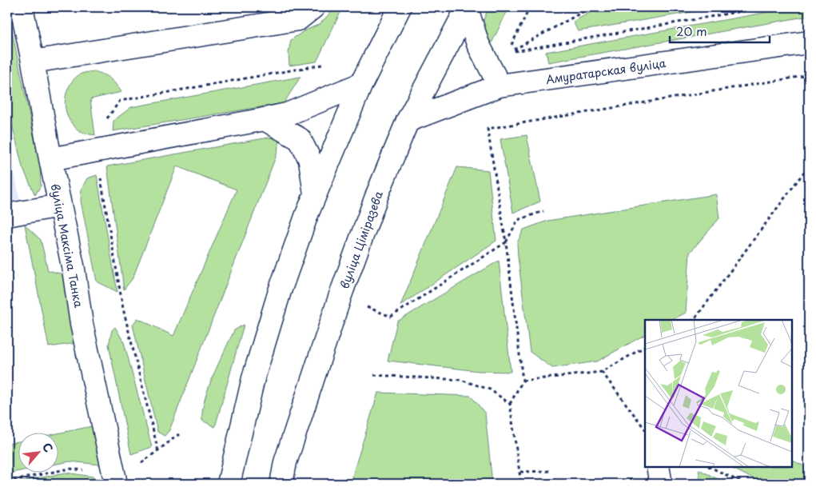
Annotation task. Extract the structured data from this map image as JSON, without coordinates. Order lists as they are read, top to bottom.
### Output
{
  "streets": {
    "street": ["Амуратарская вуліца", "вуліца Ціміразева", "вуліца Максіма Танка"]
  },
  "crossings": [
    ["Амуратарская вуліца", "вуліца Ціміразева"]
  ],
  "scale_bar": "20 m",
  "north": "top right"
}
